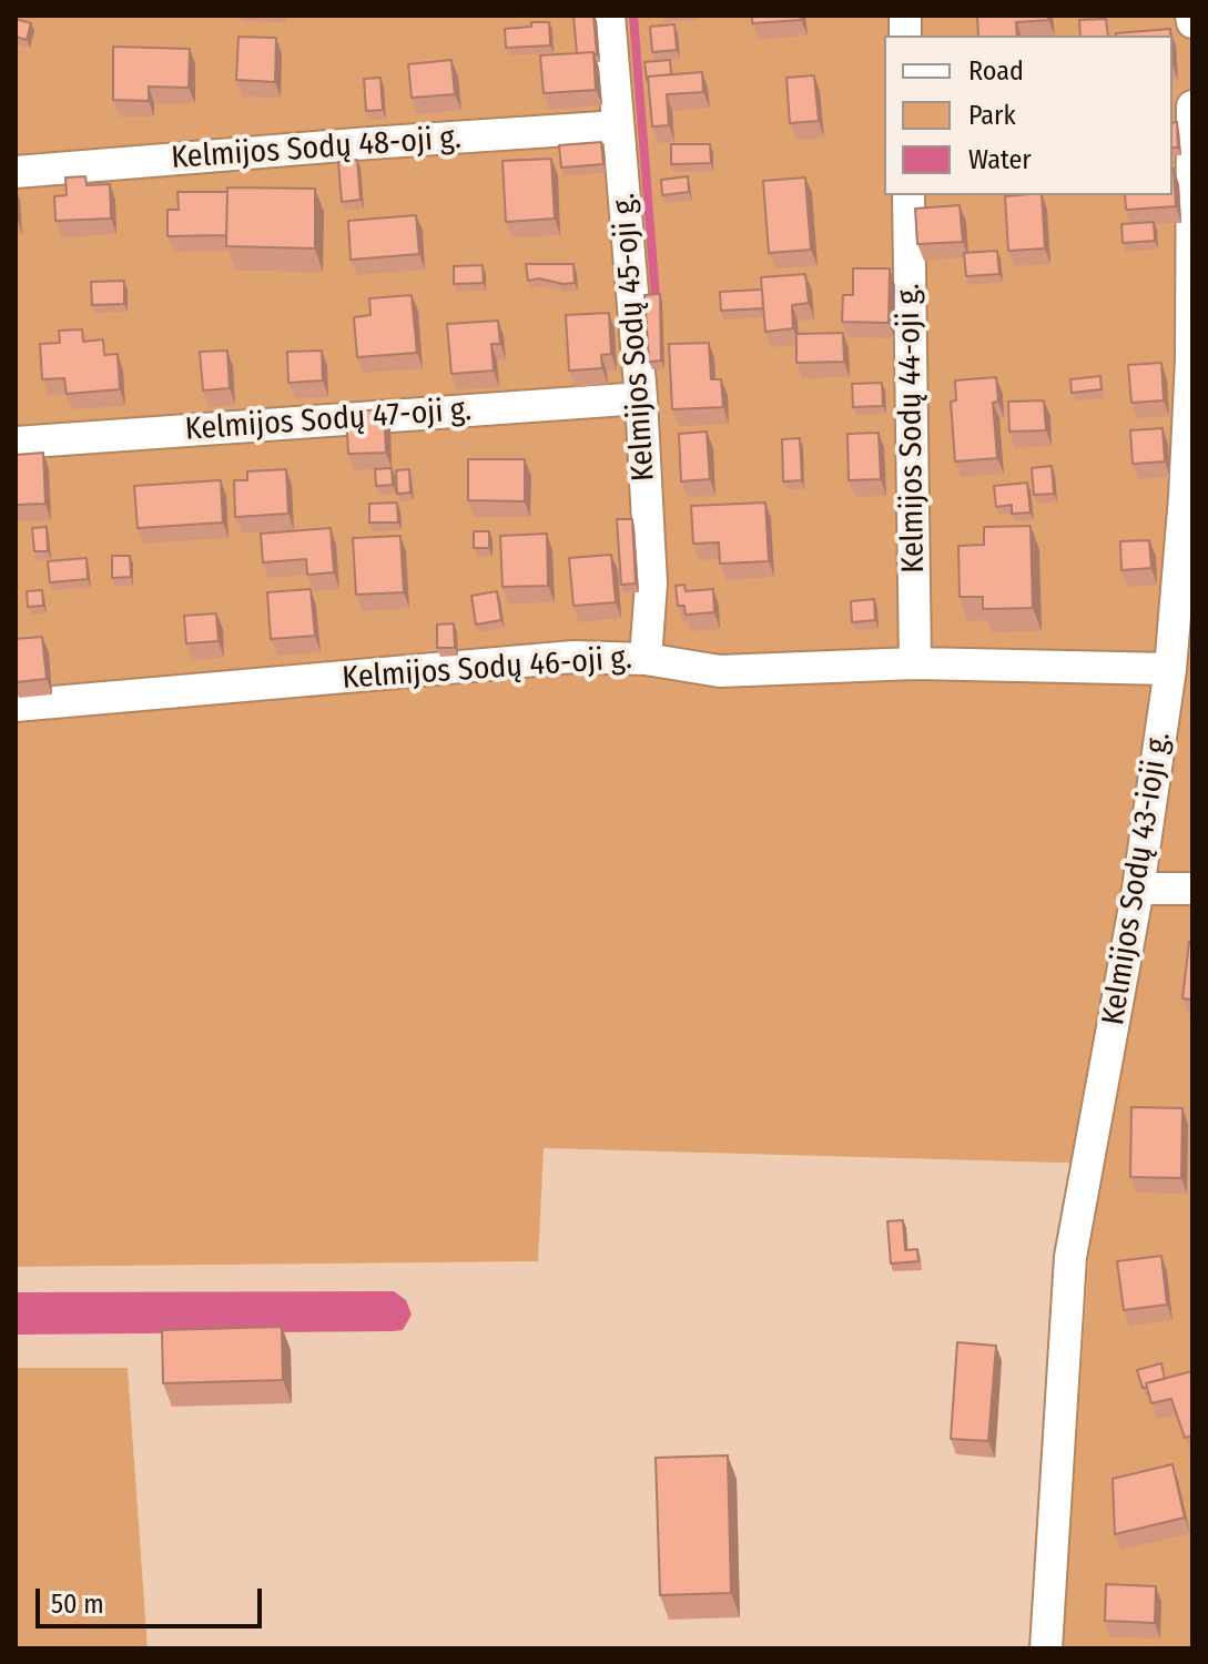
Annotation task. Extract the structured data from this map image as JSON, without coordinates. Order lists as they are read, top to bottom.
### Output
{
  "streets": {
    "street": [
      "Kelmijos Sodų 48-oji g.",
      "Kelmijos Sodų 45-oji g.",
      "Kelmijos Sodų 47-oji g.",
      "Kelmijos Sodų 44-oji g.",
      "Kelmijos Sodų 46-oji g.",
      "Kelmijos Sodų 43-ioji g."
    ]
  },
  "crossings": [
    ["Kelmijos Sodų 48-oji g.", "Kelmijos Sodų 45-oji g."],
    ["Kelmijos Sodų 45-oji g.", "Kelmijos Sodų 47-oji g."],
    ["Kelmijos Sodų 45-oji g.", "Kelmijos Sodų 46-oji g."],
    ["Kelmijos Sodų 44-oji g.", "Kelmijos Sodų 46-oji g."],
    ["Kelmijos Sodų 46-oji g.", "Kelmijos Sodų 43-ioji g."]
  ],
  "legend": ["Road", "Park", "Water"],
  "scale_bar": "50 m"
}
